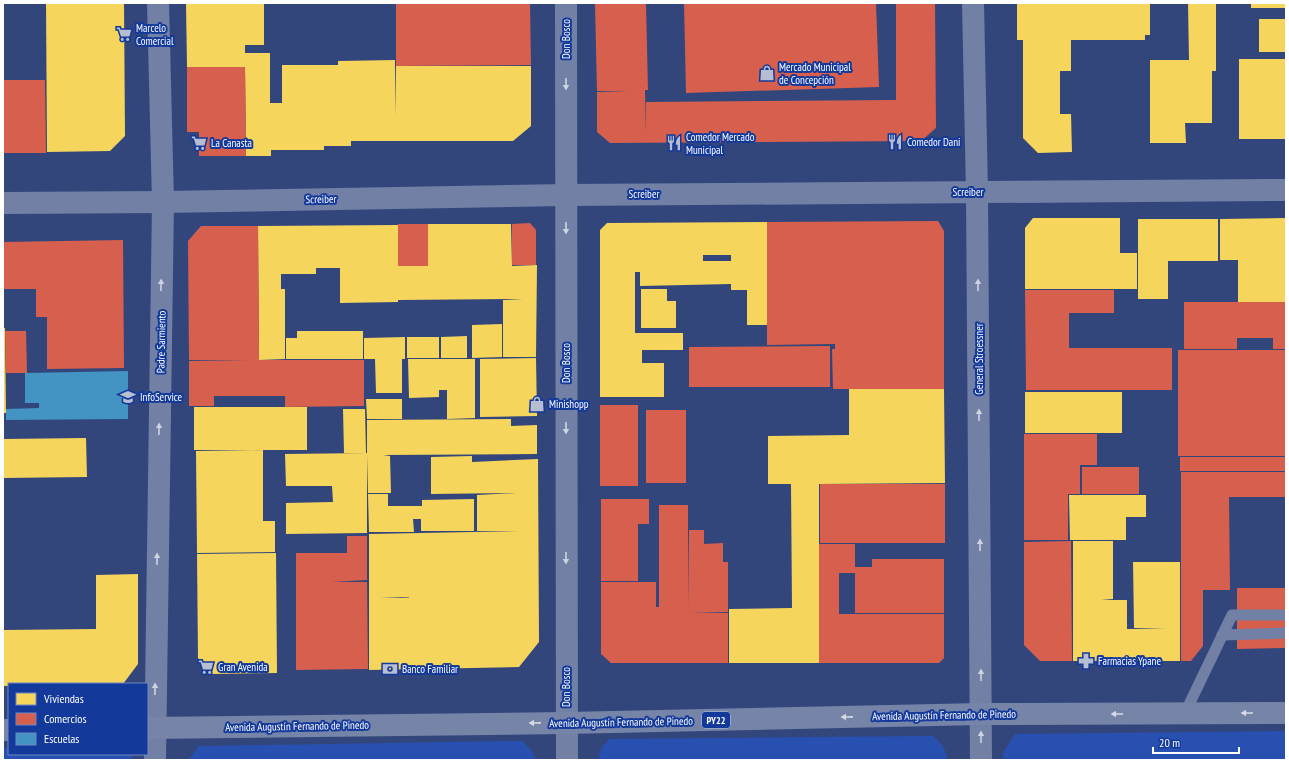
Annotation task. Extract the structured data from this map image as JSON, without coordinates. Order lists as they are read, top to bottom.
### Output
{
  "streets": {
    "highway": ["Avenida Augustín Fernando de Pinedo", "PY22"],
    "street": [
      "Don Bosco",
      "Screiber",
      "Padre Sarmiento",
      "General Stroessner"
    ]
  },
  "crossings": [
    ["Don Bosco", "Screiber"],
    ["Don Bosco", "Avenida Augustín Fernando de Pinedo"],
    ["Screiber", "Padre Sarmiento"],
    ["Screiber", "General Stroessner"],
    ["Padre Sarmiento", "Avenida Augustín Fernando de Pinedo"],
    ["General Stroessner", "Avenida Augustín Fernando de Pinedo"]
  ],
  "one_way": [
    "Don Bosco",
    "Padre Sarmiento",
    "General Stroessner",
    "Avenida Augustín Fernando de Pinedo"
  ],
  "places": {
    "supermarket": ["Marcelo Comercial", "La Canasta", "Gran Avenida"],
    "shop": ["Mercado Municipal de Concepción", "Minishopp"],
    "restaurant": ["Comedor Dani", "Comedor Mercado Municipal"],
    "school or university": ["InfoService"],
    "pharmacy": ["Farmacias Ypane"],
    "bank": ["Banco Familiar"]
  },
  "legend": ["Viviendas", "Comercios", "Escuelas"],
  "scale_bar": "20 m"
}
